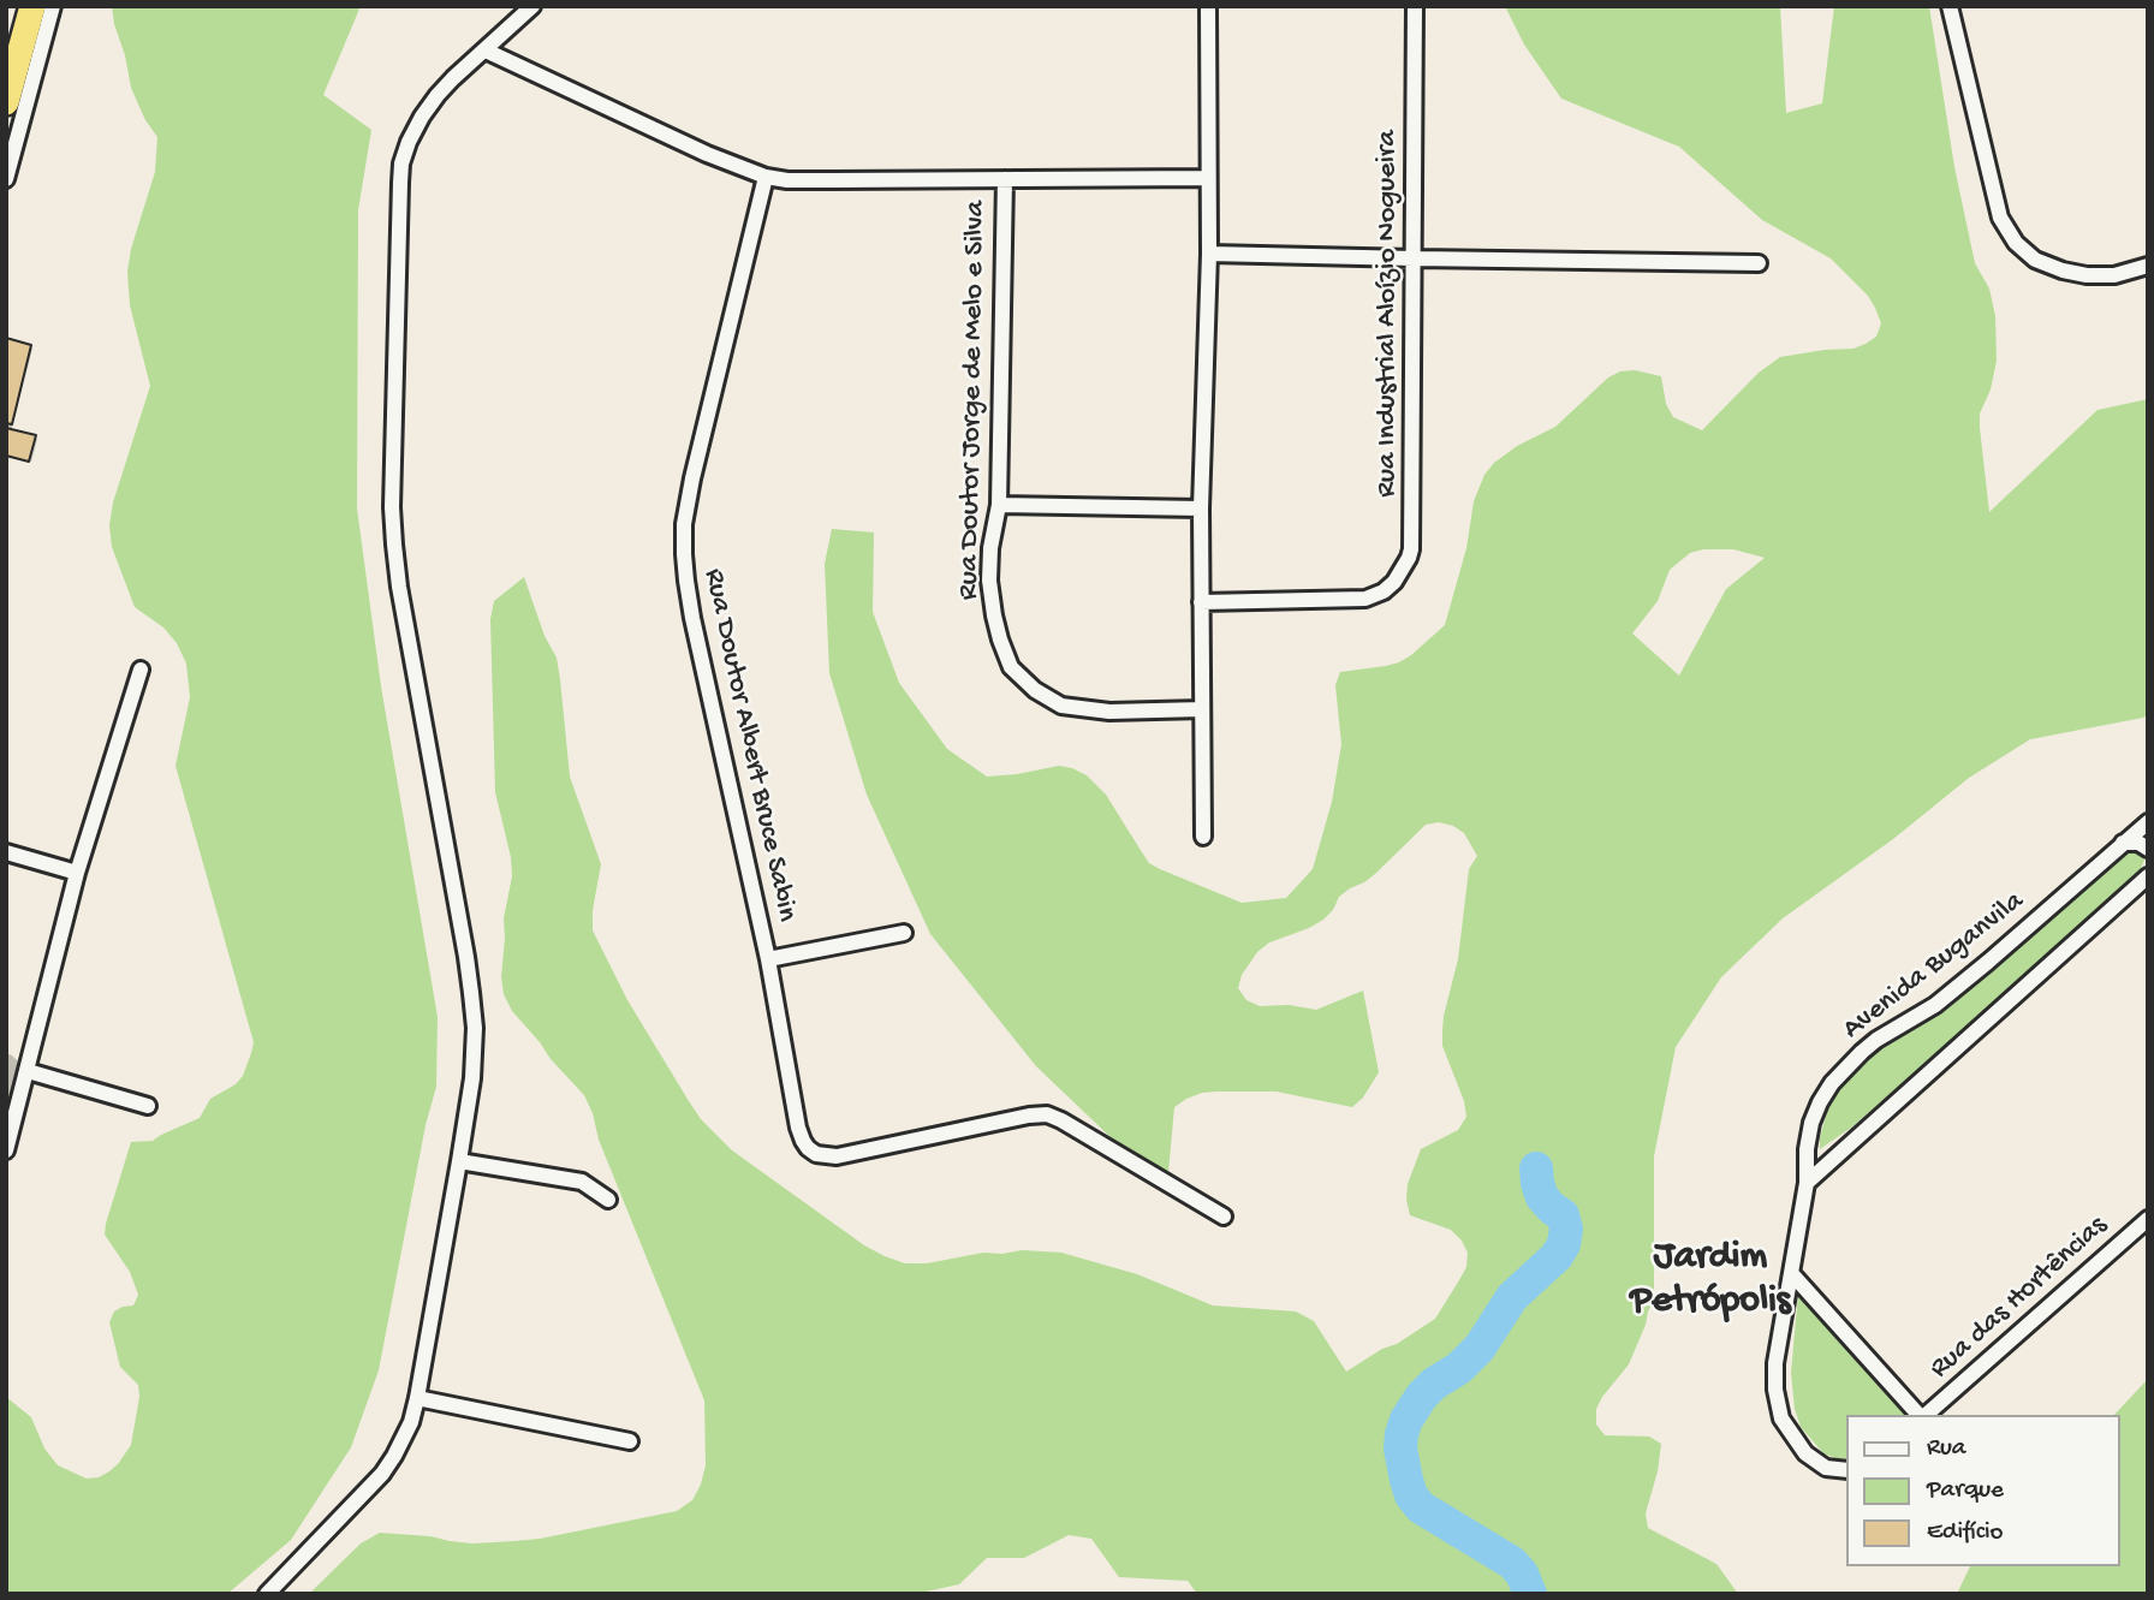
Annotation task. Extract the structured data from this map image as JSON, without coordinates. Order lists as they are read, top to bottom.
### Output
{
  "streets": {
    "street": [
      "Rua Industrial Aloízio Nogueira",
      "Rua Doutor Jorge de Melo e Silva",
      "Rua Doutor Albert Bruce Sabin",
      "Avenida Buganvila",
      "Rua das Hortências"
    ]
  },
  "districts": ["Jardim Petrópolis"],
  "legend": ["Rua", "Parque", "Edifício"]
}
